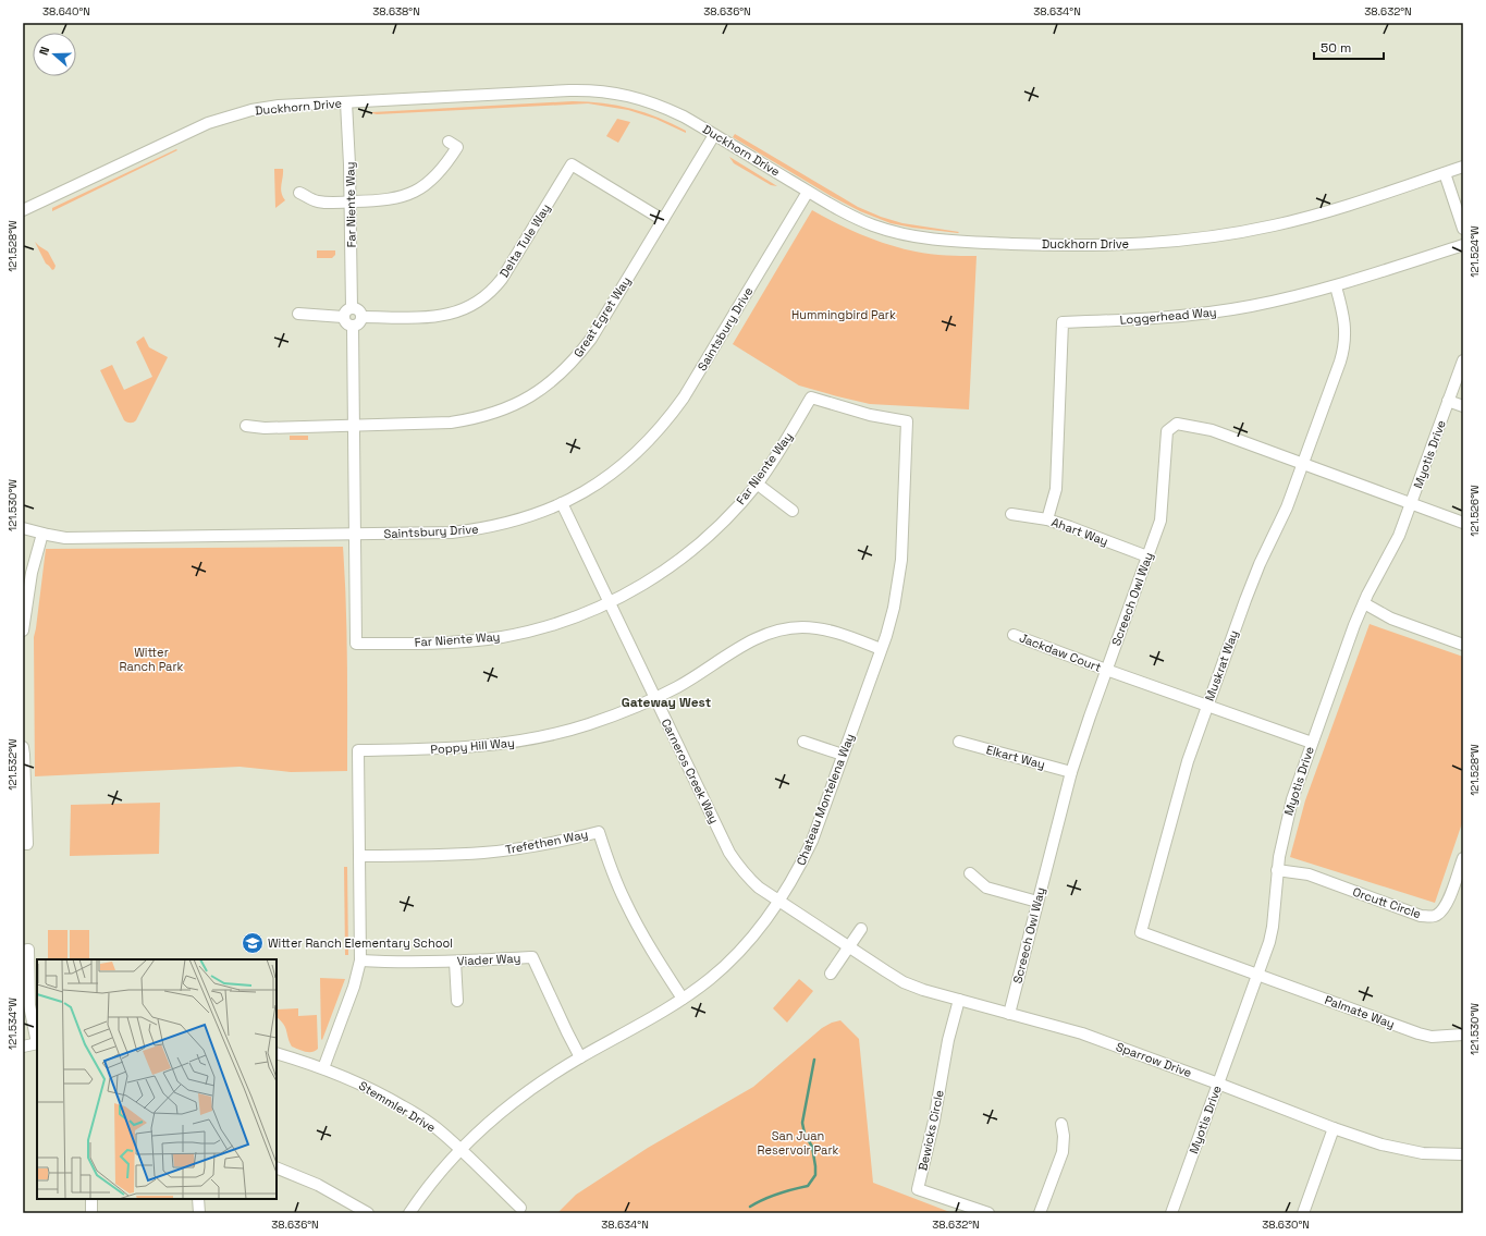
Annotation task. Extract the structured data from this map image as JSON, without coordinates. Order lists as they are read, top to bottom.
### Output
{
  "streets": {
    "street": [
      "Duckhorn Drive",
      "Far Niente Way",
      "Delta Tule Way",
      "Loggerhead Way",
      "Great Egret Way",
      "Saintsbury Drive",
      "Myotis Drive",
      "Ahart Way",
      "Screech Owl Way",
      "Jackdaw Court",
      "Muskrat Way",
      "Poppy Hill Way",
      "Elkart Way",
      "Carneros Creek Way",
      "Chateau Montelena Way",
      "Trefethen Way",
      "Orcutt Circle",
      "Viader Way",
      "Palmate Way",
      "Sparrow Drive",
      "Stemmler Drive",
      "Bewicks Circle"
    ]
  },
  "crossings": [
    ["Duckhorn Drive", "Far Niente Way"],
    ["Duckhorn Drive", "Great Egret Way"],
    ["Duckhorn Drive", "Saintsbury Drive"],
    ["Far Niente Way", "Delta Tule Way"],
    ["Far Niente Way", "Great Egret Way"],
    ["Far Niente Way", "Saintsbury Drive"],
    ["Far Niente Way", "Carneros Creek Way"],
    ["Far Niente Way", "Chateau Montelena Way"],
    ["Delta Tule Way", "Great Egret Way"],
    ["Loggerhead Way", "Ahart Way"],
    ["Loggerhead Way", "Muskrat Way"],
    ["Saintsbury Drive", "Carneros Creek Way"],
    ["Myotis Drive", "Screech Owl Way"],
    ["Myotis Drive", "Jackdaw Court"],
    ["Myotis Drive", "Muskrat Way"],
    ["Myotis Drive", "Orcutt Circle"],
    ["Myotis Drive", "Palmate Way"],
    ["Myotis Drive", "Sparrow Drive"],
    ["Ahart Way", "Screech Owl Way"],
    ["Screech Owl Way", "Jackdaw Court"],
    ["Screech Owl Way", "Muskrat Way"],
    ["Screech Owl Way", "Elkart Way"],
    ["Screech Owl Way", "Sparrow Drive"],
    ["Jackdaw Court", "Muskrat Way"],
    ["Muskrat Way", "Palmate Way"],
    ["Poppy Hill Way", "Carneros Creek Way"],
    ["Poppy Hill Way", "Chateau Montelena Way"],
    ["Poppy Hill Way", "Trefethen Way"],
    ["Poppy Hill Way", "Viader Way"],
    ["Poppy Hill Way", "Stemmler Drive"],
    ["Carneros Creek Way", "Chateau Montelena Way"],
    ["Carneros Creek Way", "Sparrow Drive"],
    ["Chateau Montelena Way", "Trefethen Way"],
    ["Chateau Montelena Way", "Viader Way"],
    ["Chateau Montelena Way", "Stemmler Drive"],
    ["Sparrow Drive", "Bewicks Circle"]
  ],
  "districts": ["Gateway West"],
  "parks": ["Hummingbird Park", "Witter Ranch Park", "San Juan Reservoir Park"],
  "places": {
    "school or university": ["Witter Ranch Elementary School"]
  },
  "scale_bar": "50 m",
  "north": "left",
  "coordinates": [
    "38.640°N",
    "38.638°N",
    "38.636°N",
    "38.634°N",
    "38.632°N",
    "121.528°W",
    "121.524°W",
    "121.530°W",
    "121.526°W",
    "121.532°W",
    "121.534°W",
    "38.630°N"
  ]
}
